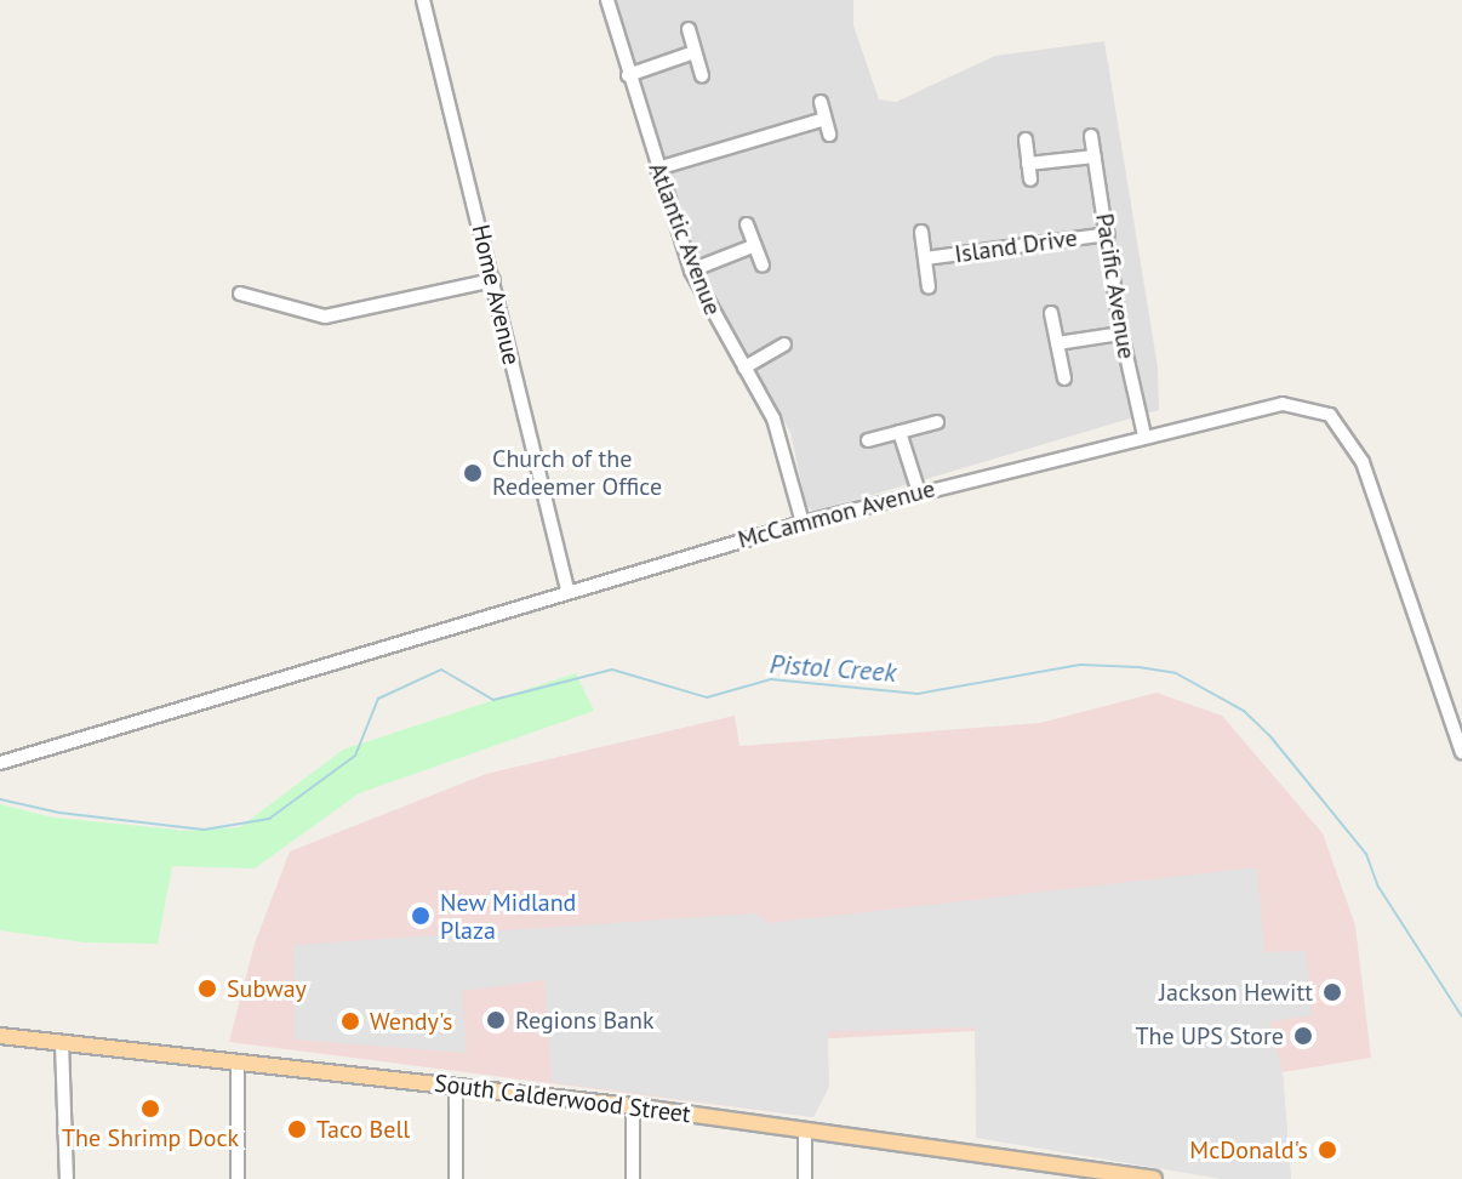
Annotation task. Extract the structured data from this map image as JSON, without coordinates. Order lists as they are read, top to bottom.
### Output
{
  "streets": {
    "main road": ["South Calderwood Street"],
    "street": [
      "Atlantic Avenue",
      "Island Drive",
      "Pacific Avenue",
      "Home Avenue",
      "McCammon Avenue"
    ]
  },
  "crossings": [
    ["Atlantic Avenue", "McCammon Avenue"],
    ["Island Drive", "Pacific Avenue"],
    ["Pacific Avenue", "McCammon Avenue"],
    ["Home Avenue", "McCammon Avenue"]
  ],
  "water": ["Pistol Creek"],
  "places": [
    "Church of the Redeemer Office",
    "New Midland Plaza",
    "Subway",
    "Jackson Hewitt",
    "Regions Bank",
    "Wendy's",
    "The UPS Store",
    "The Shrimp Dock",
    "Taco Bell",
    "McDonald's"
  ]
}
